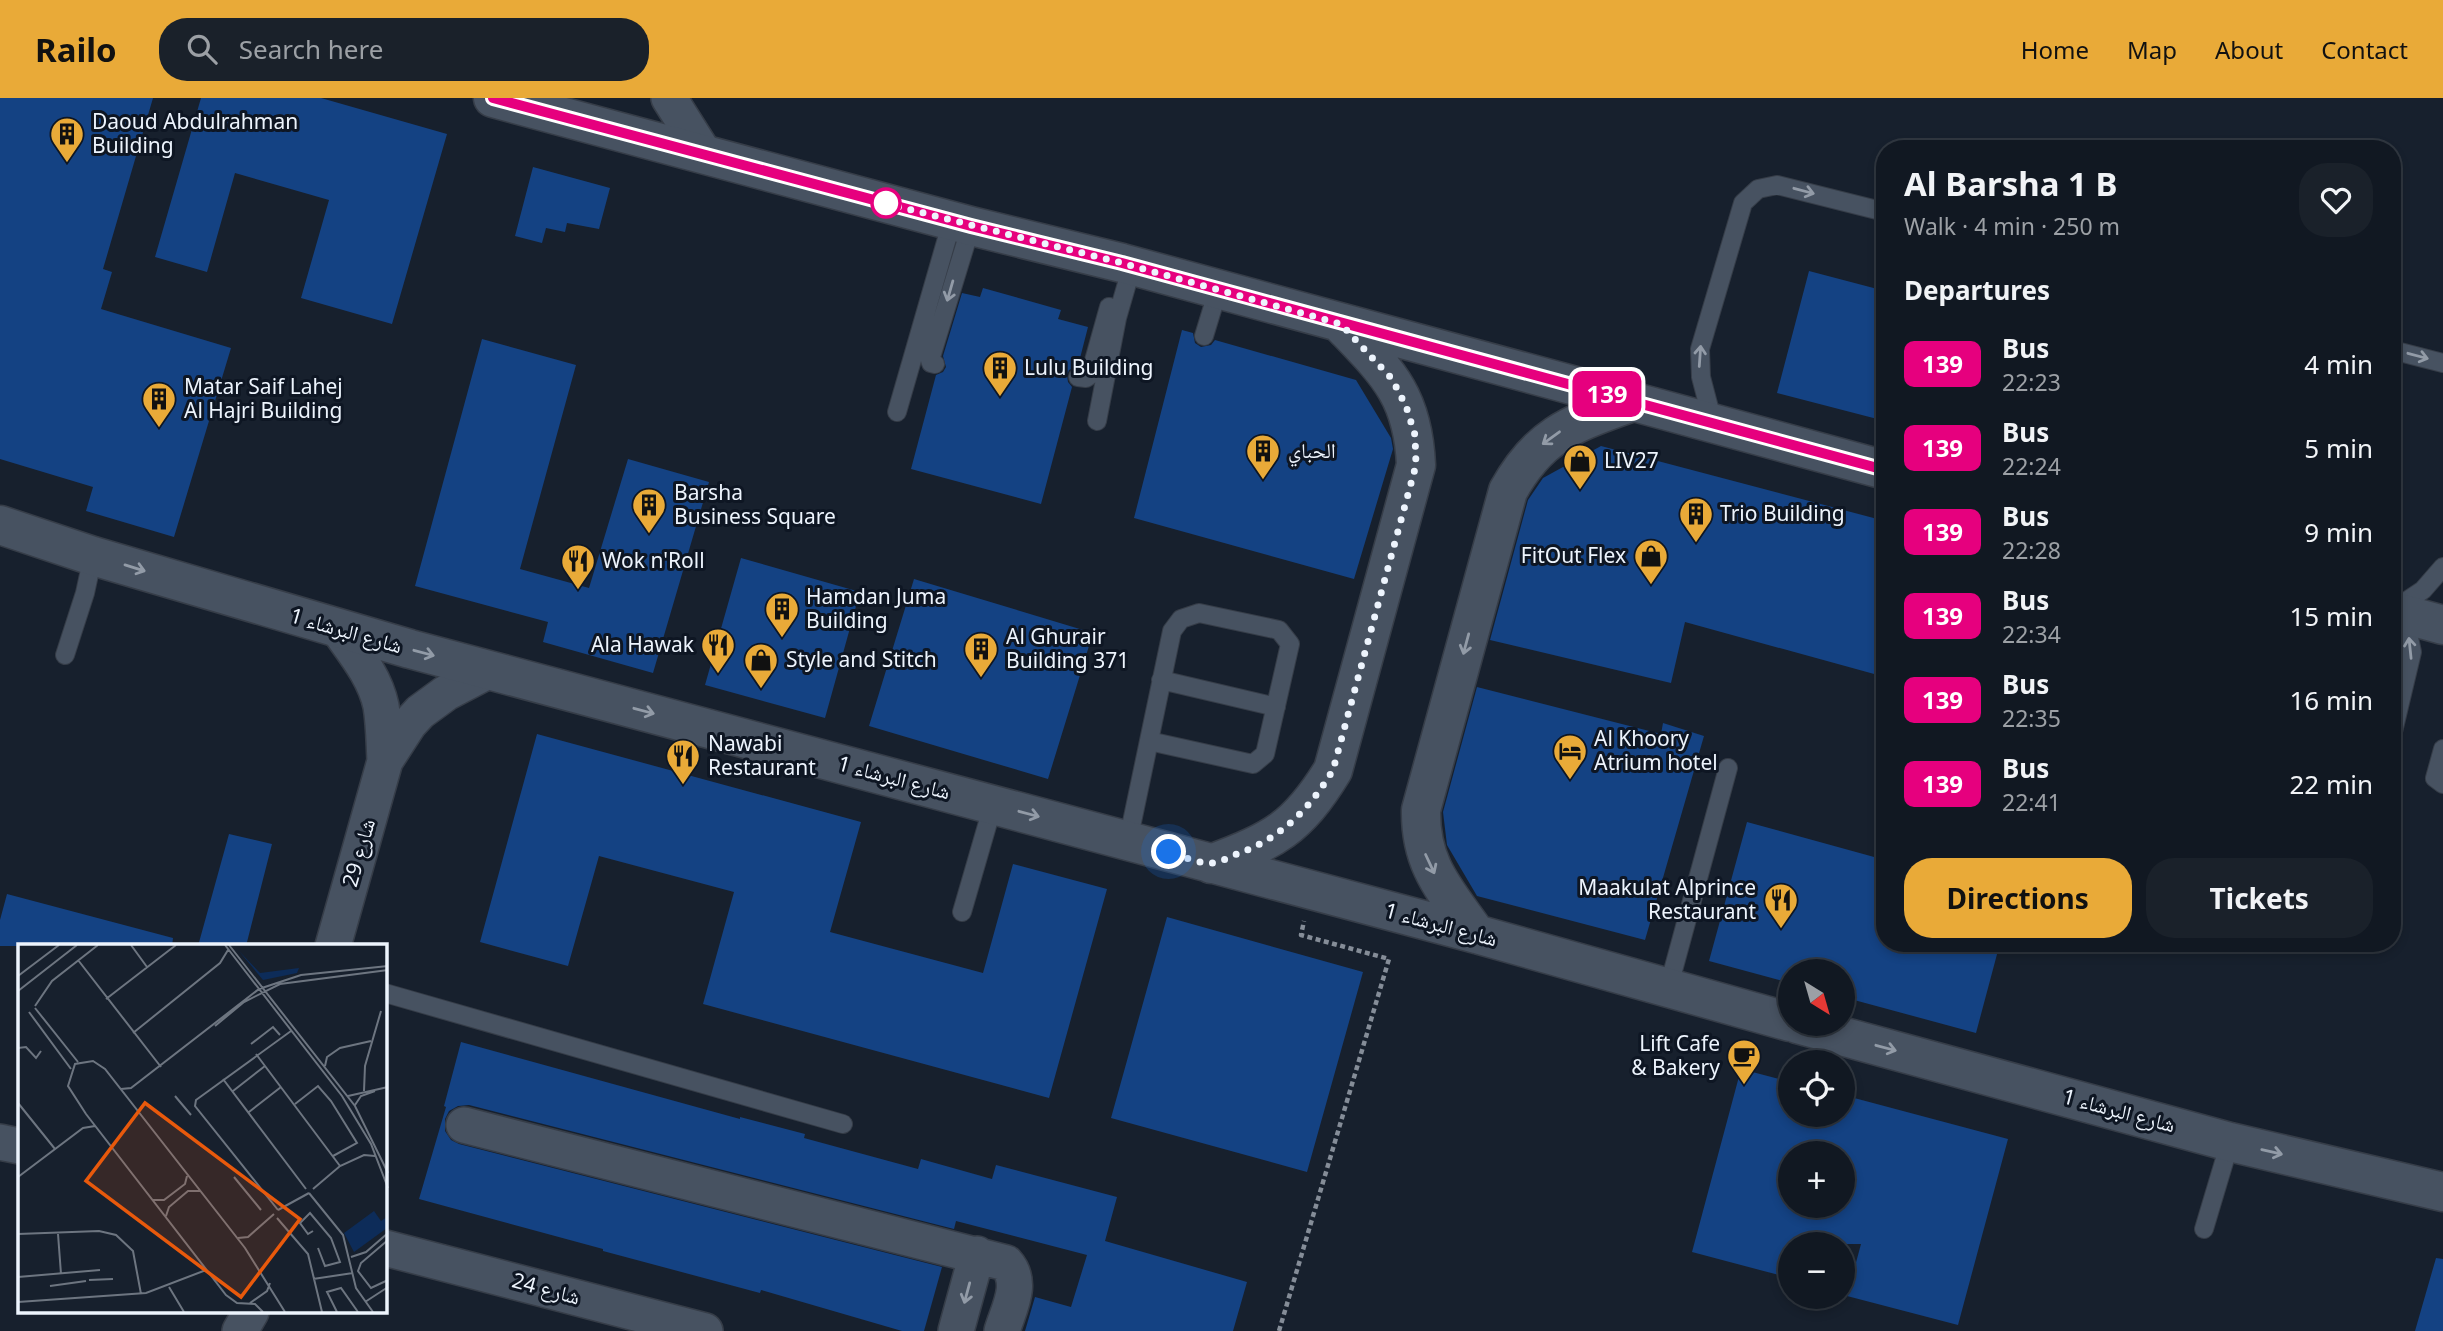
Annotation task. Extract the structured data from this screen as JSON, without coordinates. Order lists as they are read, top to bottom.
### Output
{
  "streets": {
    "street": ["شارع البرشاء 1", "شارع 29", "شارع 24"]
  },
  "crossings": [
    ["شارع البرشاء 1", "شارع 29"]
  ],
  "one_way": ["شارع البرشاء 1"],
  "places": {
    "building": [
      "Daoud Abdulrahman Building",
      "Lulu Building",
      "Matar Saif Lahej Al Hajri Building",
      "الحباي",
      "Barsha Business Square",
      "Trio Building",
      "Hamdan Juma Building",
      "Al Ghurair Building 371"
    ],
    "shop": ["LIV27", "FitOut Flex", "Style and Stitch"],
    "restaurant": [
      "Wok n'Roll",
      "Ala Hawak",
      "Nawabi Restaurant",
      "Maakulat Alprince Restaurant"
    ],
    "hotel": ["Al Khoory Atrium hotel"],
    "cafe": ["Lift Cafe & Bakery"]
  },
  "lines": ["bus line 139"],
  "north": "bottom right",
  "page": {
    "header": "Railo",
    "search": "Search here",
    "nav": [
      "Home",
      "Map",
      "About",
      "Contact"
    ],
    "on_map": "139",
    "heading": [
      ["Al Barsha 1 B", "Walk · 4 min · 250 m"],
      "Departures"
    ],
    "list": [
      {
        "mark": "139",
        "name": "Bus",
        "note": "22:23",
        "value": "4 min"
      },
      {
        "mark": "139",
        "name": "Bus",
        "note": "22:24",
        "value": "5 min"
      },
      {
        "mark": "139",
        "name": "Bus",
        "note": "22:28",
        "value": "9 min"
      },
      {
        "mark": "139",
        "name": "Bus",
        "note": "22:34",
        "value": "15 min"
      },
      {
        "mark": "139",
        "name": "Bus",
        "note": "22:35",
        "value": "16 min"
      },
      {
        "mark": "139",
        "name": "Bus",
        "note": "22:41",
        "value": "22 min"
      }
    ],
    "buttons": ["Directions", "Tickets"],
    "map_buttons": ["+", "−"]
  }
}
